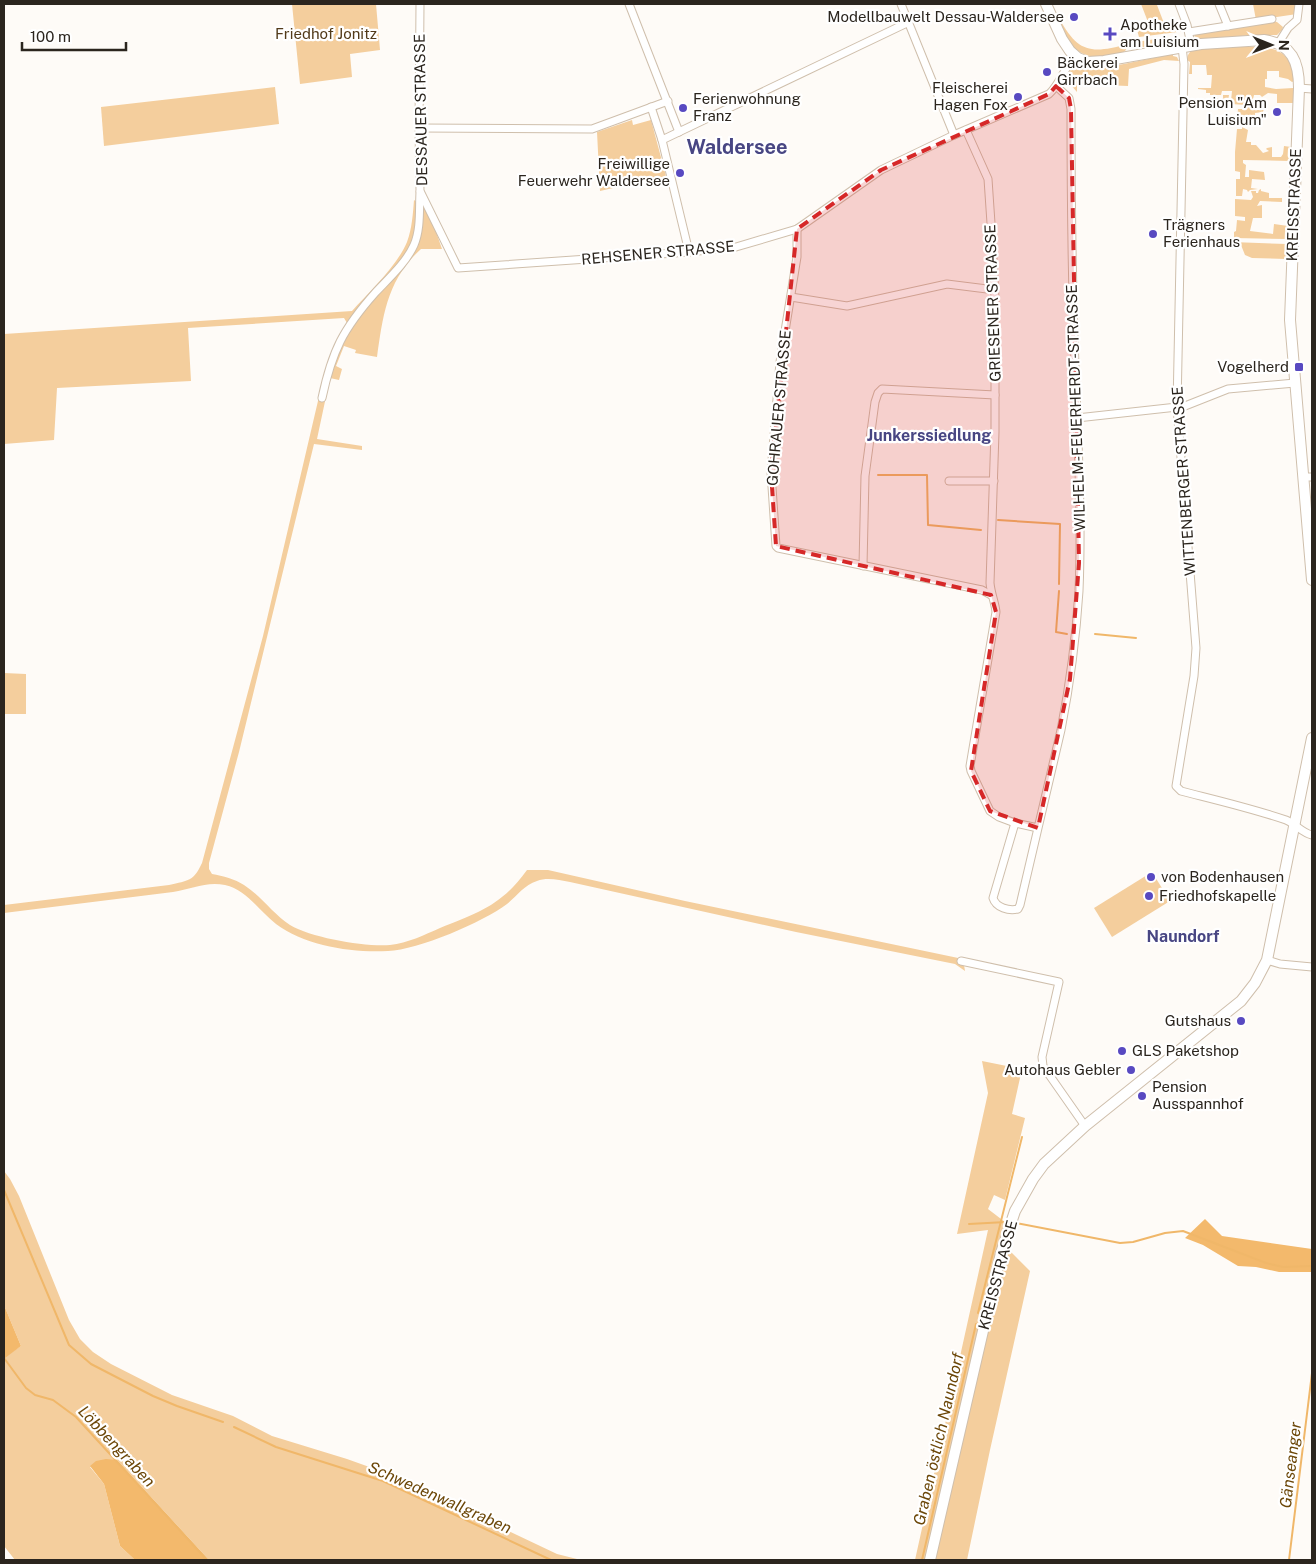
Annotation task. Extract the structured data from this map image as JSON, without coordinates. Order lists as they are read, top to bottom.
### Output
{
  "streets": {
    "main road": ["KREISSTRASSE"],
    "street": [
      "DESSAUER STRASSE",
      "REHSENER STRASSE",
      "GRIESENER STRASSE",
      "GOHRAUER STRASSE",
      "WILHELM-FEUERHERDT-STRASSE",
      "WITTENBERGER STRASSE"
    ]
  },
  "crossings": [
    ["DESSAUER STRASSE", "REHSENER STRASSE"],
    ["KREISSTRASSE", "WITTENBERGER STRASSE"],
    ["REHSENER STRASSE", "GRIESENER STRASSE"],
    ["REHSENER STRASSE", "GOHRAUER STRASSE"],
    ["REHSENER STRASSE", "WILHELM-FEUERHERDT-STRASSE"],
    ["GRIESENER STRASSE", "GOHRAUER STRASSE"],
    ["GRIESENER STRASSE", "WILHELM-FEUERHERDT-STRASSE"]
  ],
  "districts": ["Waldersee", "Junkerssiedlung", "Naundorf"],
  "water": [
    "Graben östlich Naundorf",
    "Löbbengraben",
    "Gänseanger",
    "Schwedenwallgraben"
  ],
  "parks": ["Friedhof Jonitz"],
  "places": {
    "other": [
      "Modellbauwelt Dessau-Waldersee",
      "Bäckerei Girrbach",
      "Fleischerei Hagen Fox",
      "Ferienwohnung Franz",
      "Pension \"Am Luisium\"",
      "Freiwillige Feuerwehr Waldersee",
      "Trägners Ferienhaus",
      "von Bodenhausen",
      "Friedhofskapelle",
      "Gutshaus",
      "GLS Paketshop",
      "Autohaus Gebler",
      "Pension Ausspannhof"
    ],
    "health": ["Apotheke am Luisium"],
    "transit": ["Vogelherd"]
  },
  "scale_bar": "100 m",
  "north": "right"
}
